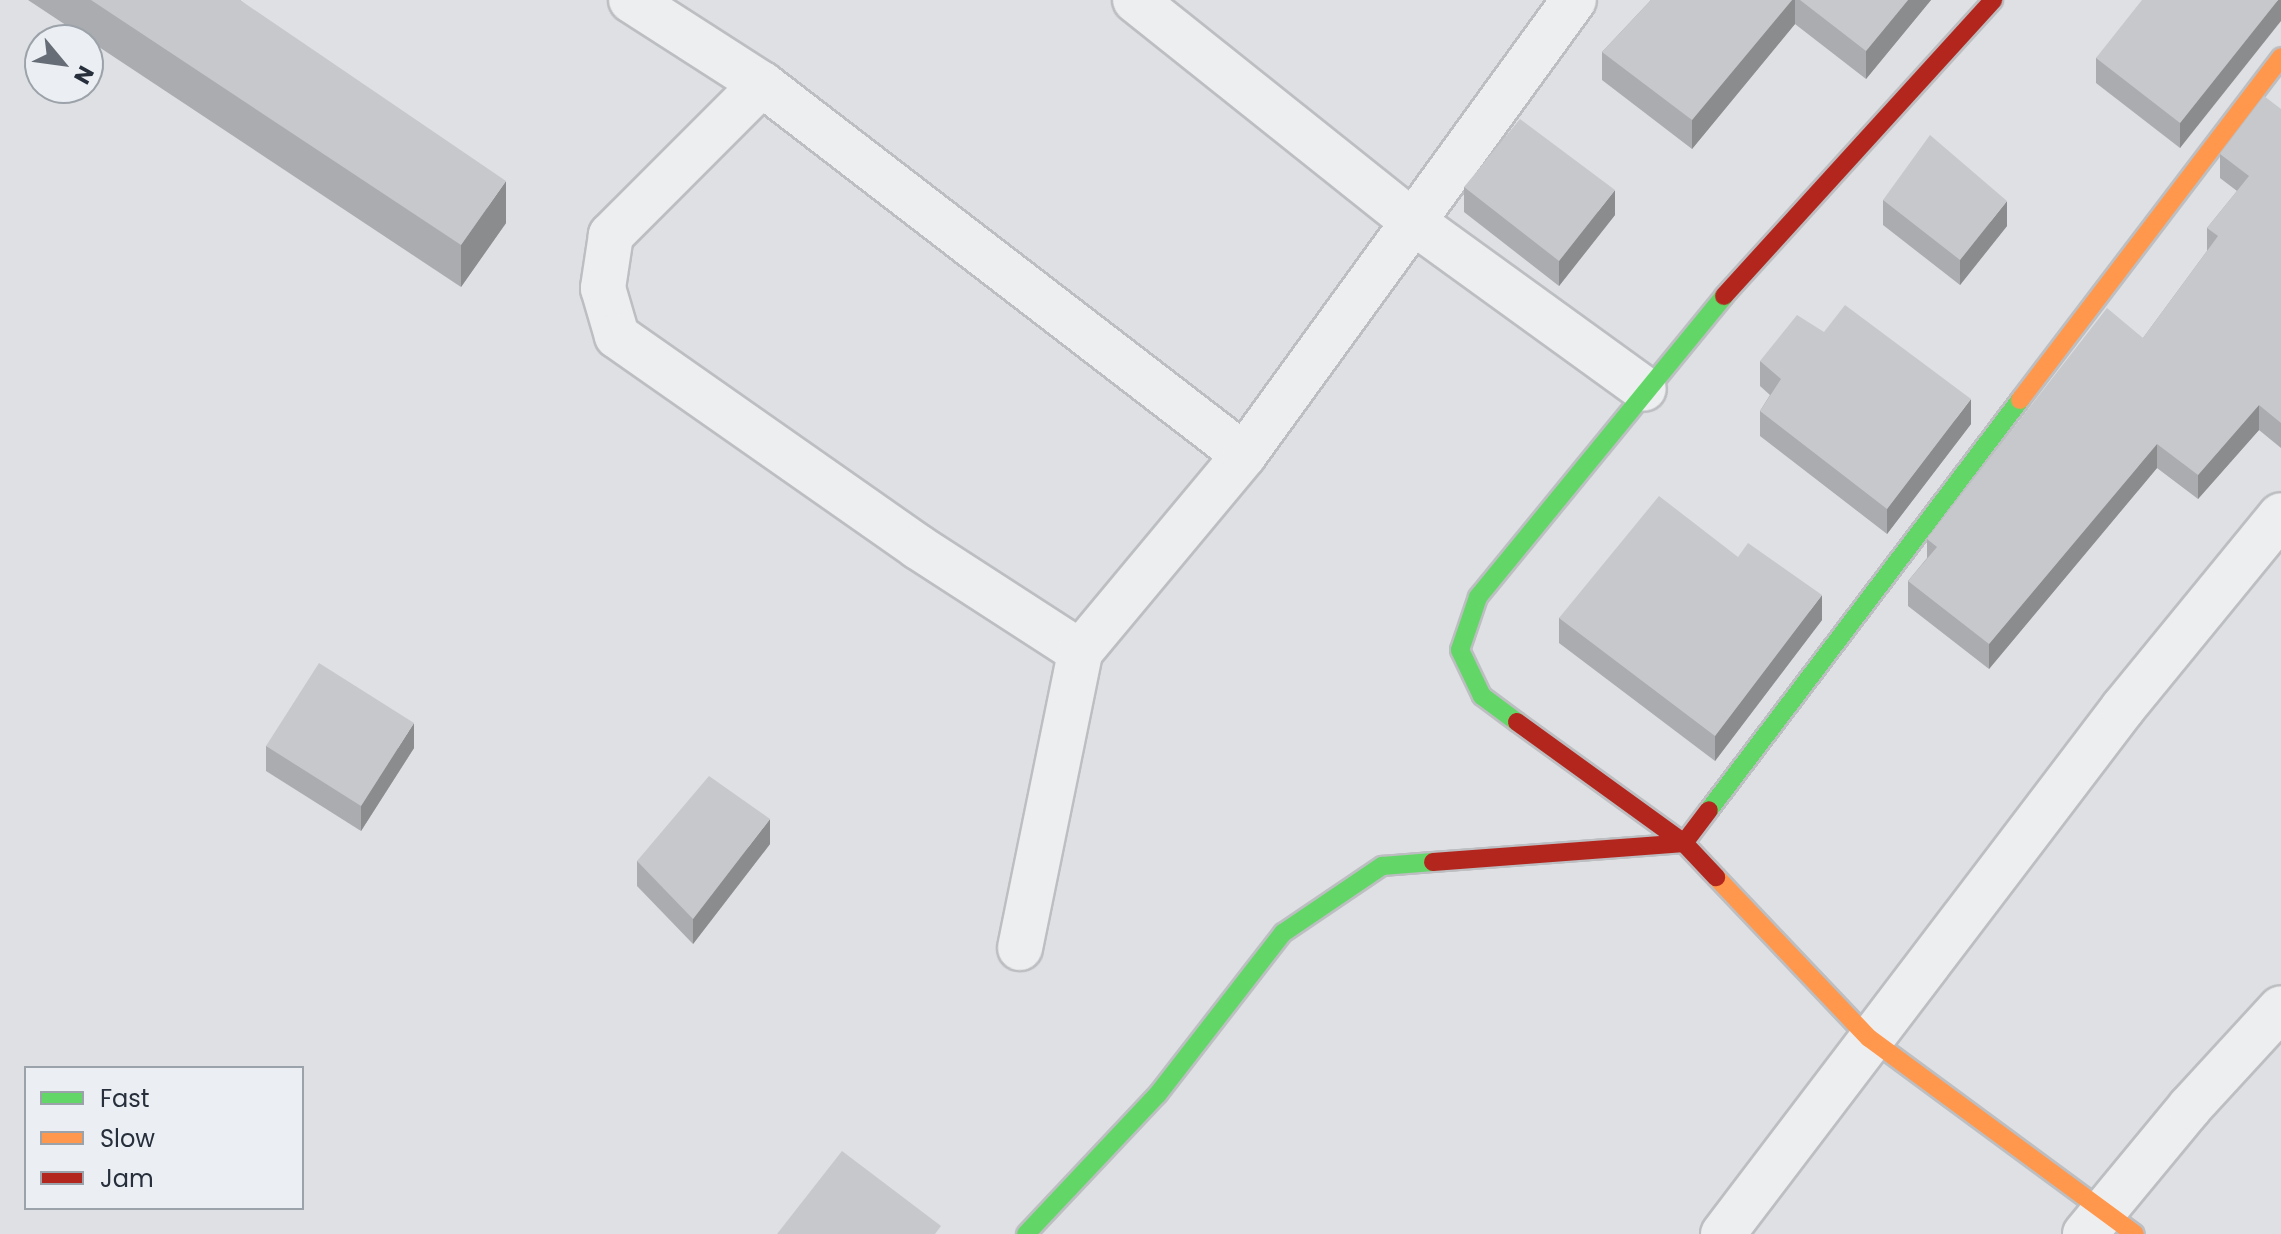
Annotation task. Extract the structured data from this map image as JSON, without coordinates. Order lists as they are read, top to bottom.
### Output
{
  "legend": ["Fast", "Slow", "Jam"],
  "north": "bottom right"
}
